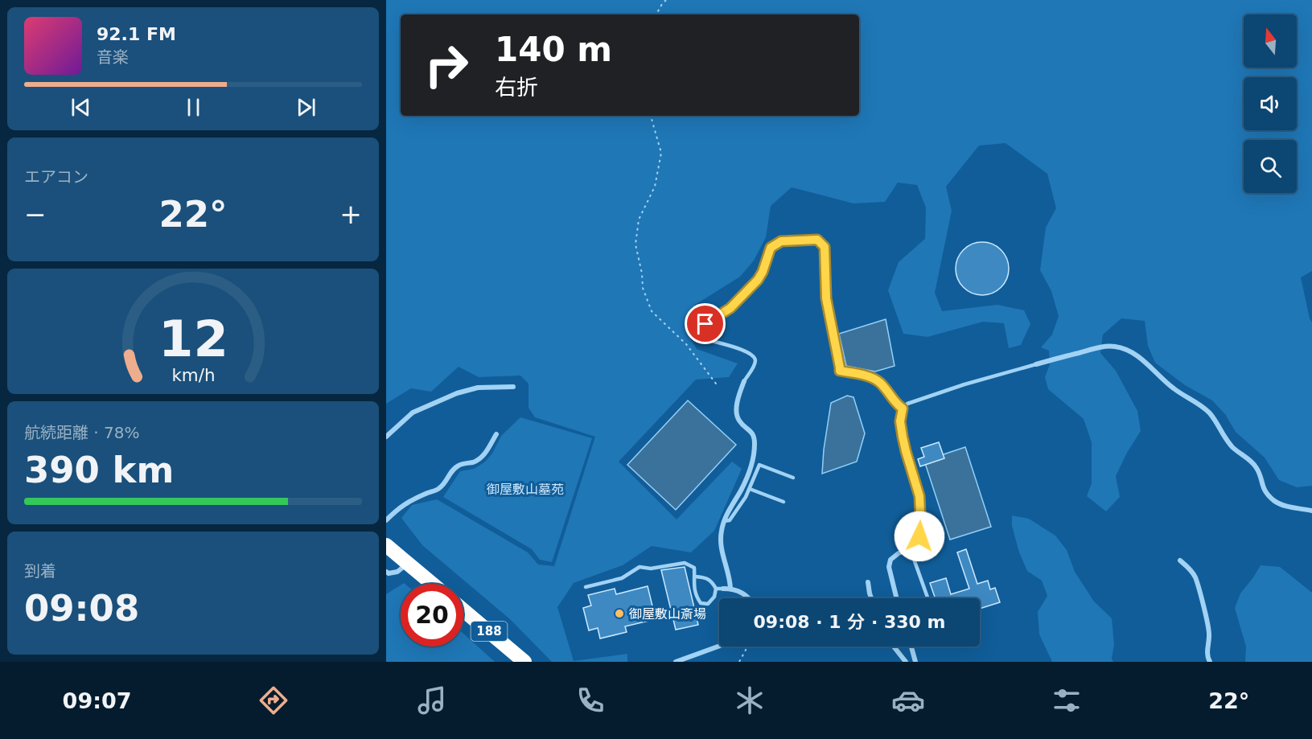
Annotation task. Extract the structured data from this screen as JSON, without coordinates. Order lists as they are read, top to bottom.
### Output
{
  "streets": {
    "highway": ["188"]
  },
  "parks": ["御屋敷山墓苑"],
  "places": ["御屋敷山斎場"],
  "north": "top",
  "page": {
    "turn": ["140 m", "右折"],
    "song": ["92.1 FM", "音楽"],
    "tile": [
      "エアコン",
      ["航続距離 · 78%", "390 km"],
      ["到着", "09:08"]
    ],
    "heat": ["−", "22°", "+"],
    "limit": "20",
    "trip": "09:08 · 1 分 · 330 m",
    "tabs": ["09:07", "22°"],
    "gauge": ["12", "km/h"]
  }
}
